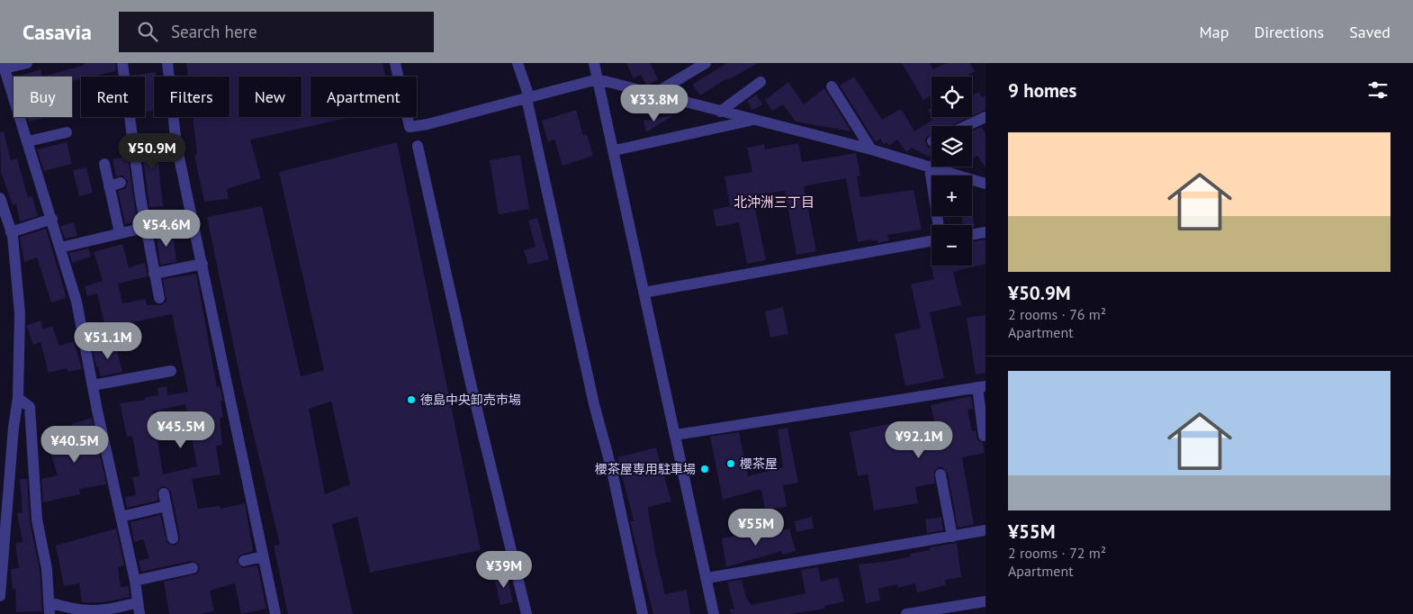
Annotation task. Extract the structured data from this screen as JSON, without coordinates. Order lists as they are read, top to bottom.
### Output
{
  "districts": ["北沖洲三丁目"],
  "places": ["徳島中央卸売市場", "櫻茶屋", "櫻茶屋専用駐車場"],
  "page": {
    "header": "Casavia",
    "search": "Search here",
    "nav": ["Map", "Directions", "Saved"],
    "heading": "9 homes",
    "map_buttons": ["+", "−"],
    "chip": [
      "Buy",
      "Rent",
      "Filters",
      "New",
      "Apartment"
    ],
    "price": [
      "¥33.8M",
      "¥50.9M",
      "¥54.6M",
      "¥51.1M",
      "¥45.5M",
      "¥92.1M",
      "¥40.5M",
      "¥55M",
      "¥39M"
    ],
    "list": [
      {
        "name": "¥50.9M",
        "note": "2 rooms · 76 m² · Apartment"
      },
      {
        "name": "¥55M",
        "note": "2 rooms · 72 m² · Apartment"
      }
    ]
  }
}
